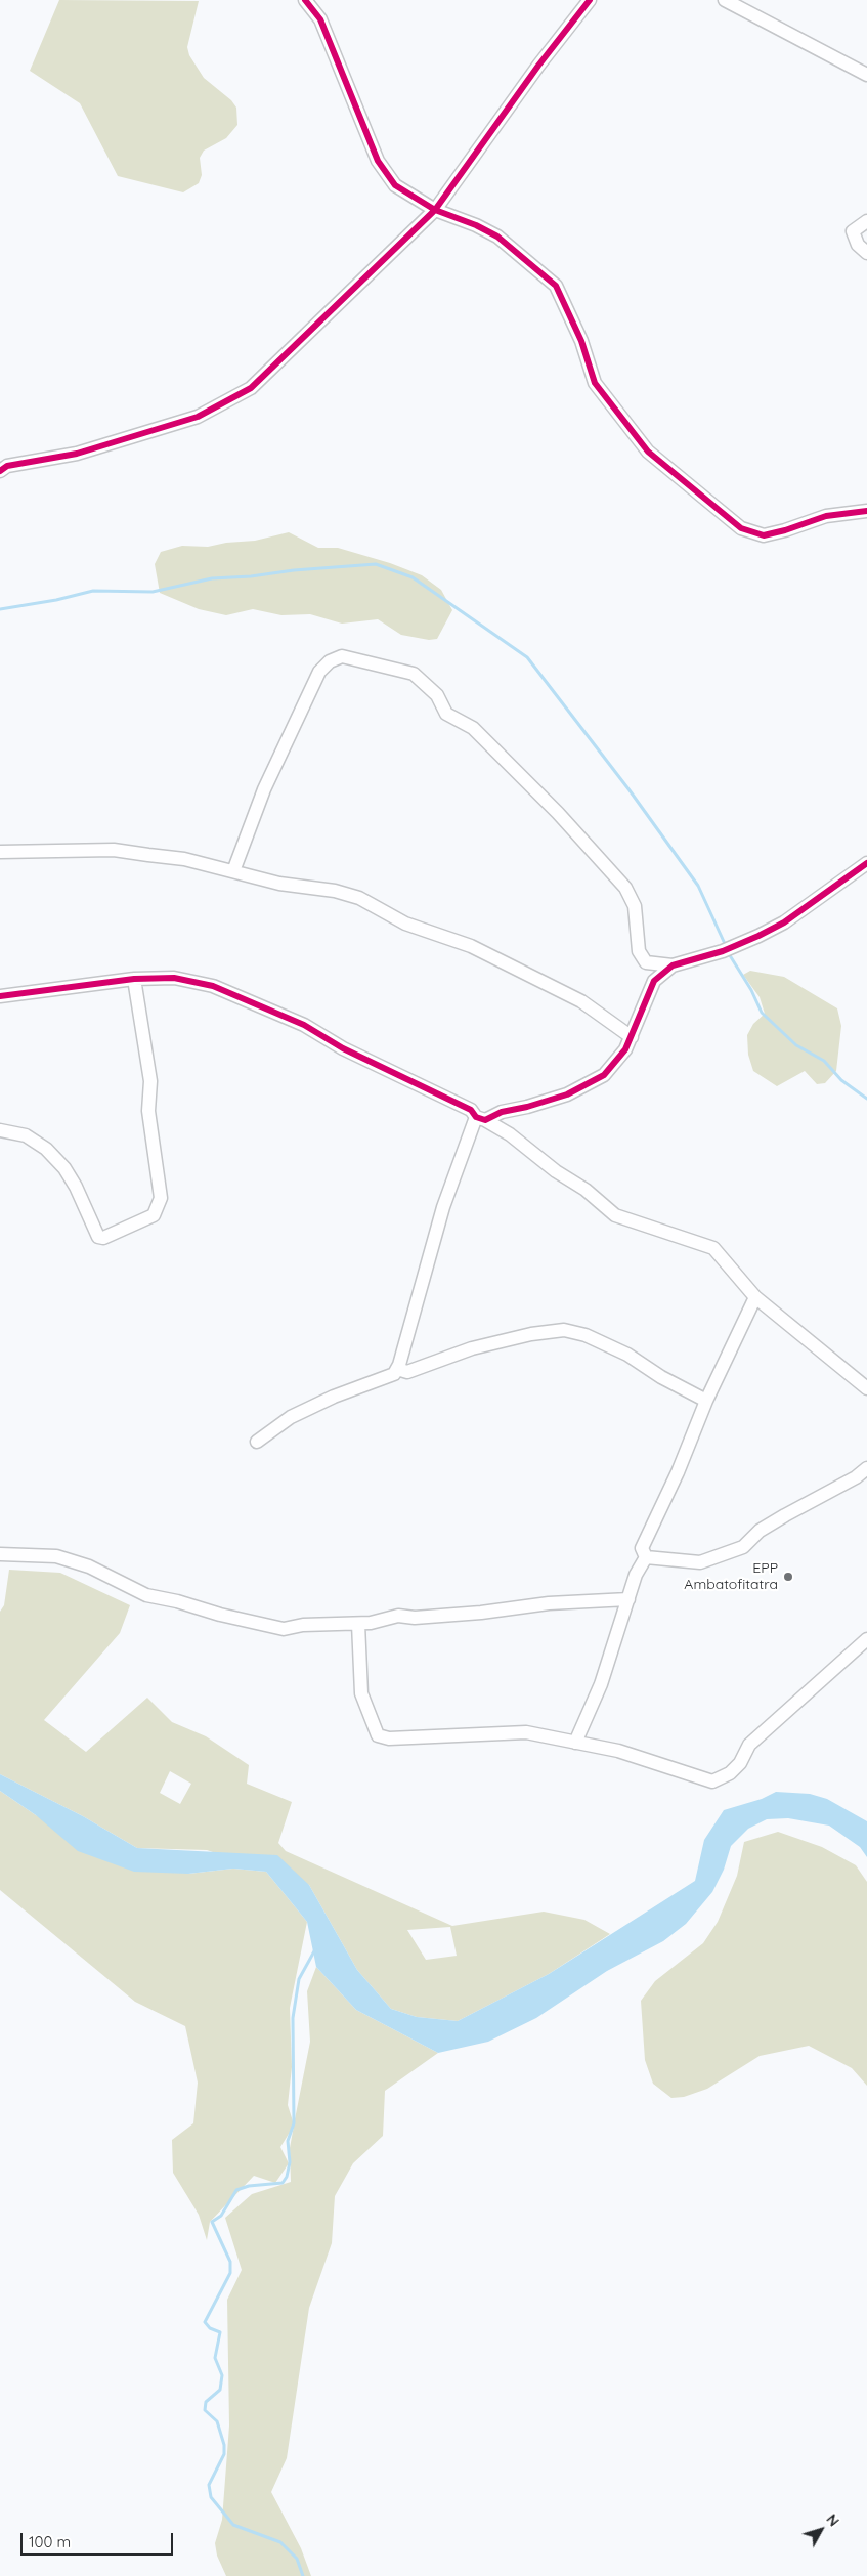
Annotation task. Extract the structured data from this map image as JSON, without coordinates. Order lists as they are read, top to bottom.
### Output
{
  "places": ["EPP Ambatofitatra"],
  "scale_bar": "100 m",
  "north": "top right"
}
